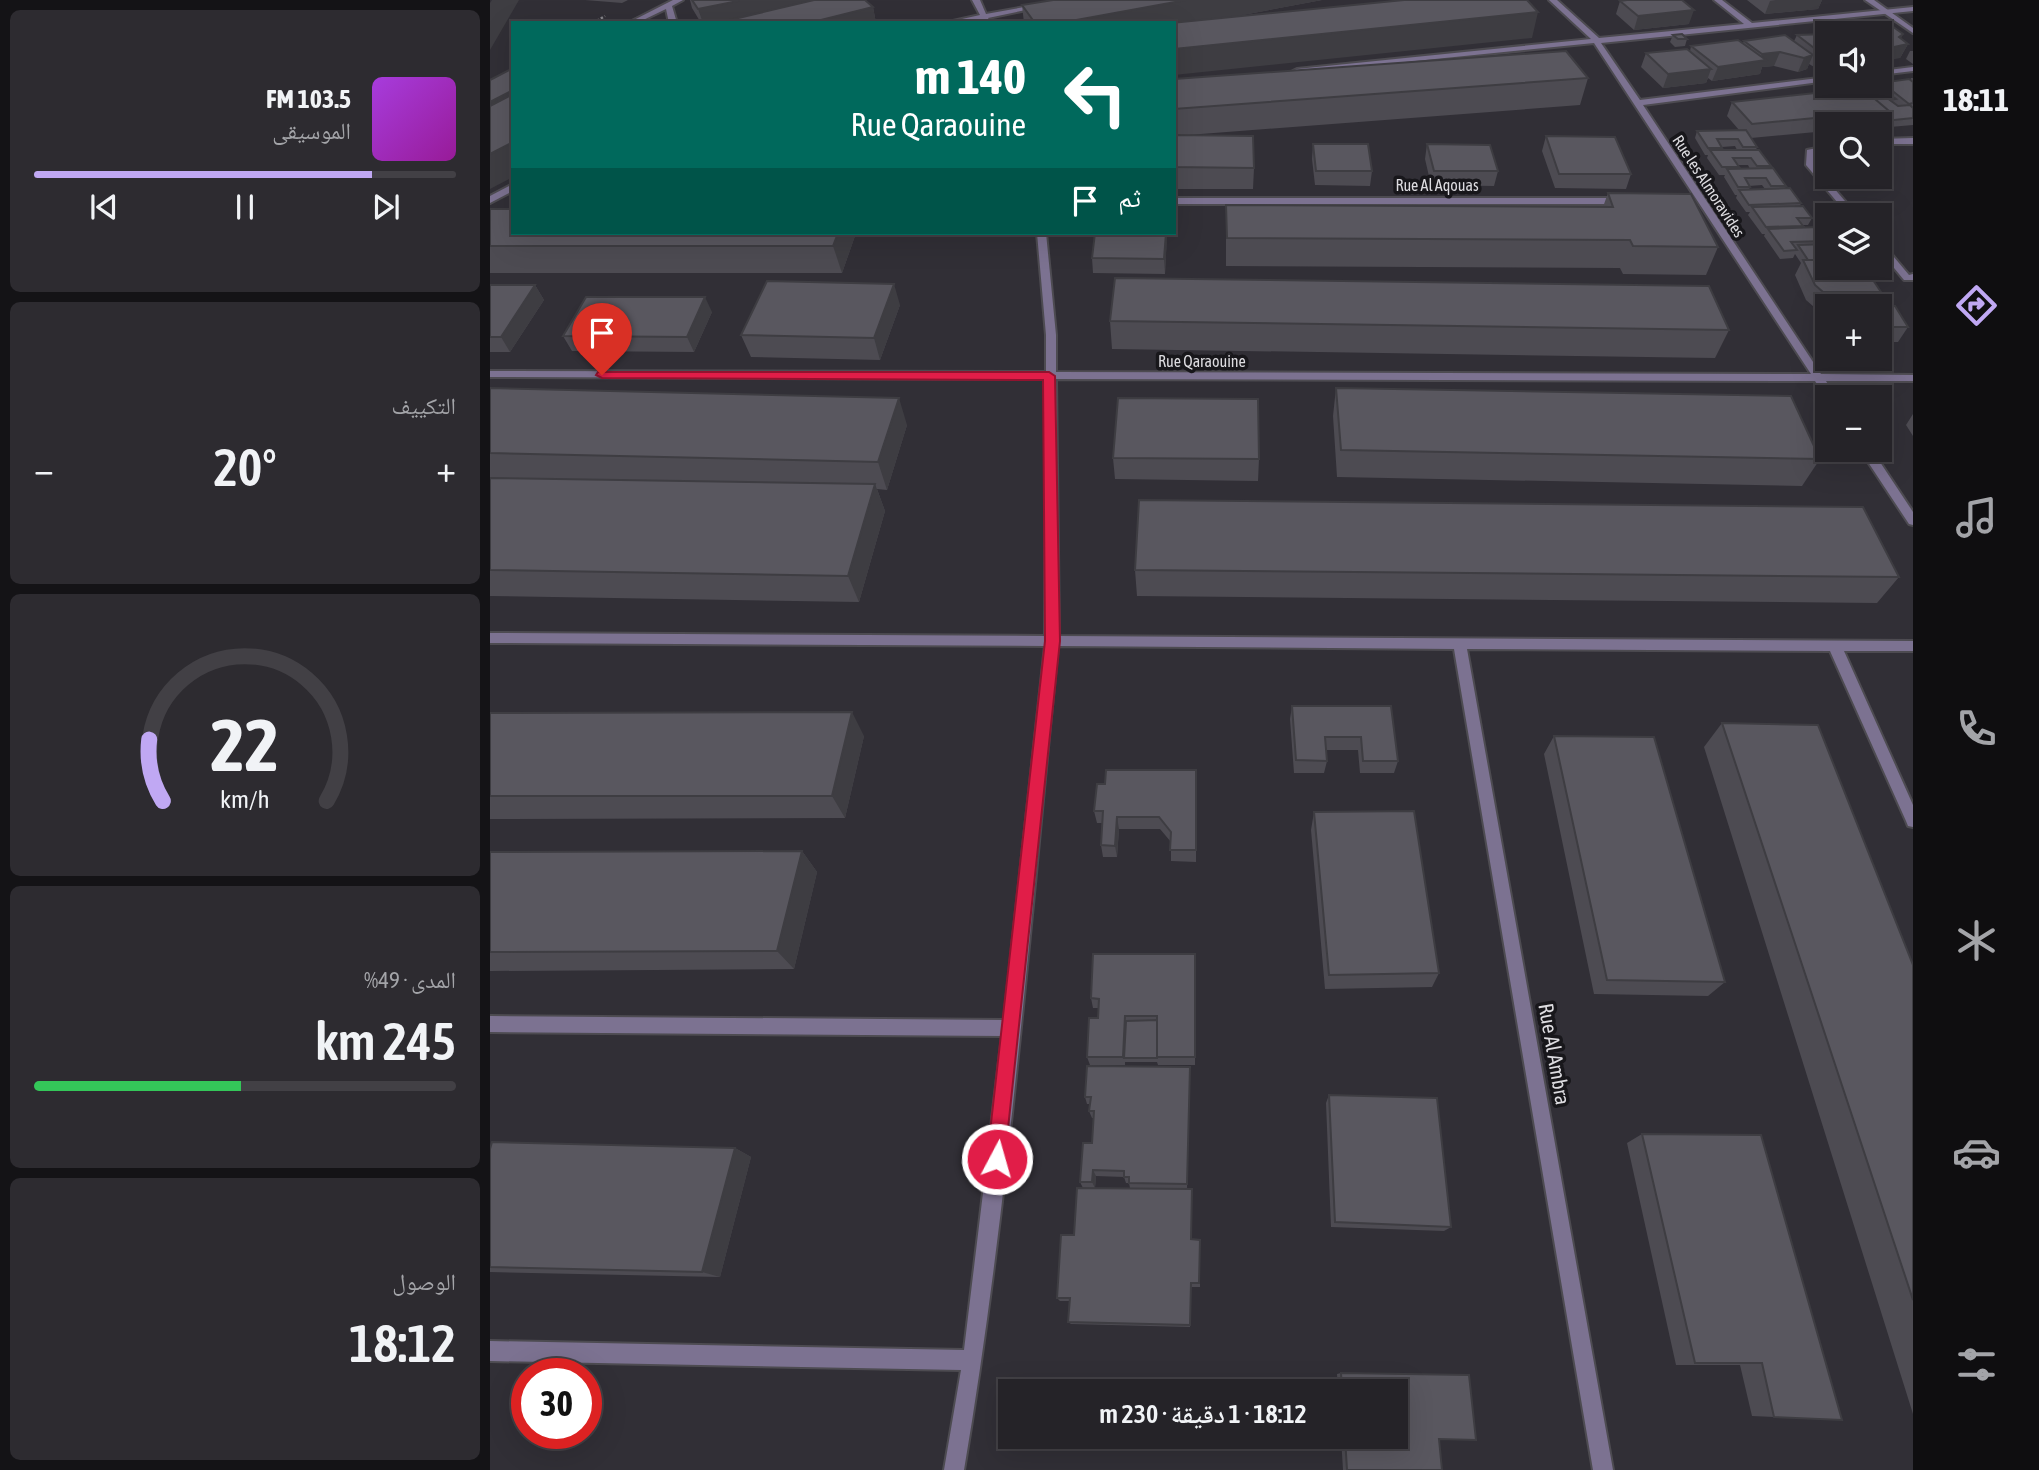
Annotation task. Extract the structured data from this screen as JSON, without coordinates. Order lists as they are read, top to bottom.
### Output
{
  "streets": {
    "street": [
      "Rue Al Aqouas",
      "Rue les Almoravides",
      "Rue Qaraouine",
      "Rue Al Ambra"
    ]
  },
  "crossings": [
    ["Rue les Almoravides", "Rue Qaraouine"]
  ],
  "page": {
    "tabs": "18:11",
    "map_buttons": ["+", "−"],
    "turn": ["140 m", "Rue Qaraouine"],
    "song": ["103.5 FM", "الموسيقى"],
    "then": "ثم",
    "tile": [
      "التكييف",
      ["المدى · 49%", "245 km"],
      ["الوصول", "18:12"]
    ],
    "heat": ["−", "20°", "+"],
    "limit": "30",
    "trip": "18:12 · 1 دقيقة · 230 m",
    "gauge": ["22", "km/h"]
  }
}
